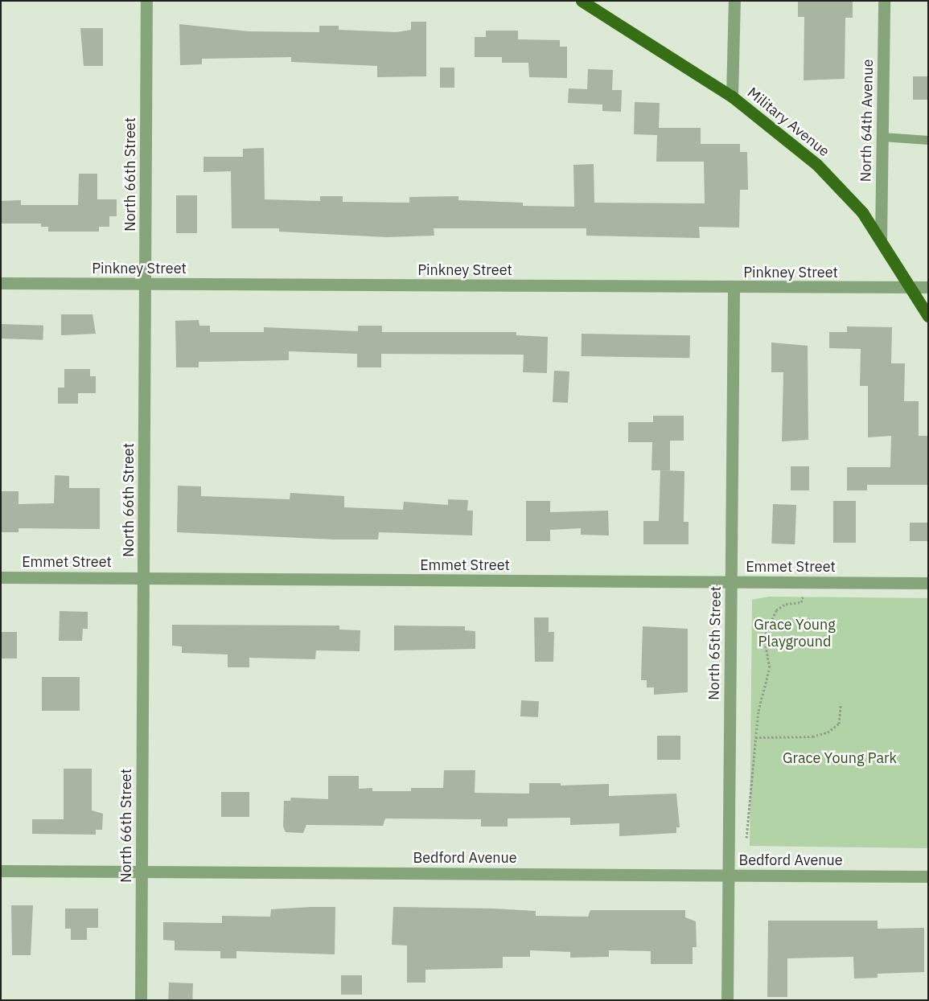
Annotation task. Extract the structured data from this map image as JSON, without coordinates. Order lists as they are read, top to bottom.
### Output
{
  "streets": {
    "main road": ["Military Avenue"],
    "street": [
      "North 64th Avenue",
      "North 66th Street",
      "Pinkney Street",
      "Emmet Street",
      "North 65th Street",
      "Bedford Avenue"
    ]
  },
  "crossings": [
    ["North 64th Avenue", "Military Avenue"],
    ["Military Avenue", "Pinkney Street"],
    ["North 66th Street", "Pinkney Street"],
    ["North 66th Street", "Emmet Street"],
    ["North 66th Street", "Bedford Avenue"],
    ["Pinkney Street", "North 65th Street"],
    ["Emmet Street", "North 65th Street"],
    ["North 65th Street", "Bedford Avenue"]
  ],
  "parks": ["Grace Young Playground", "Grace Young Park"]
}
